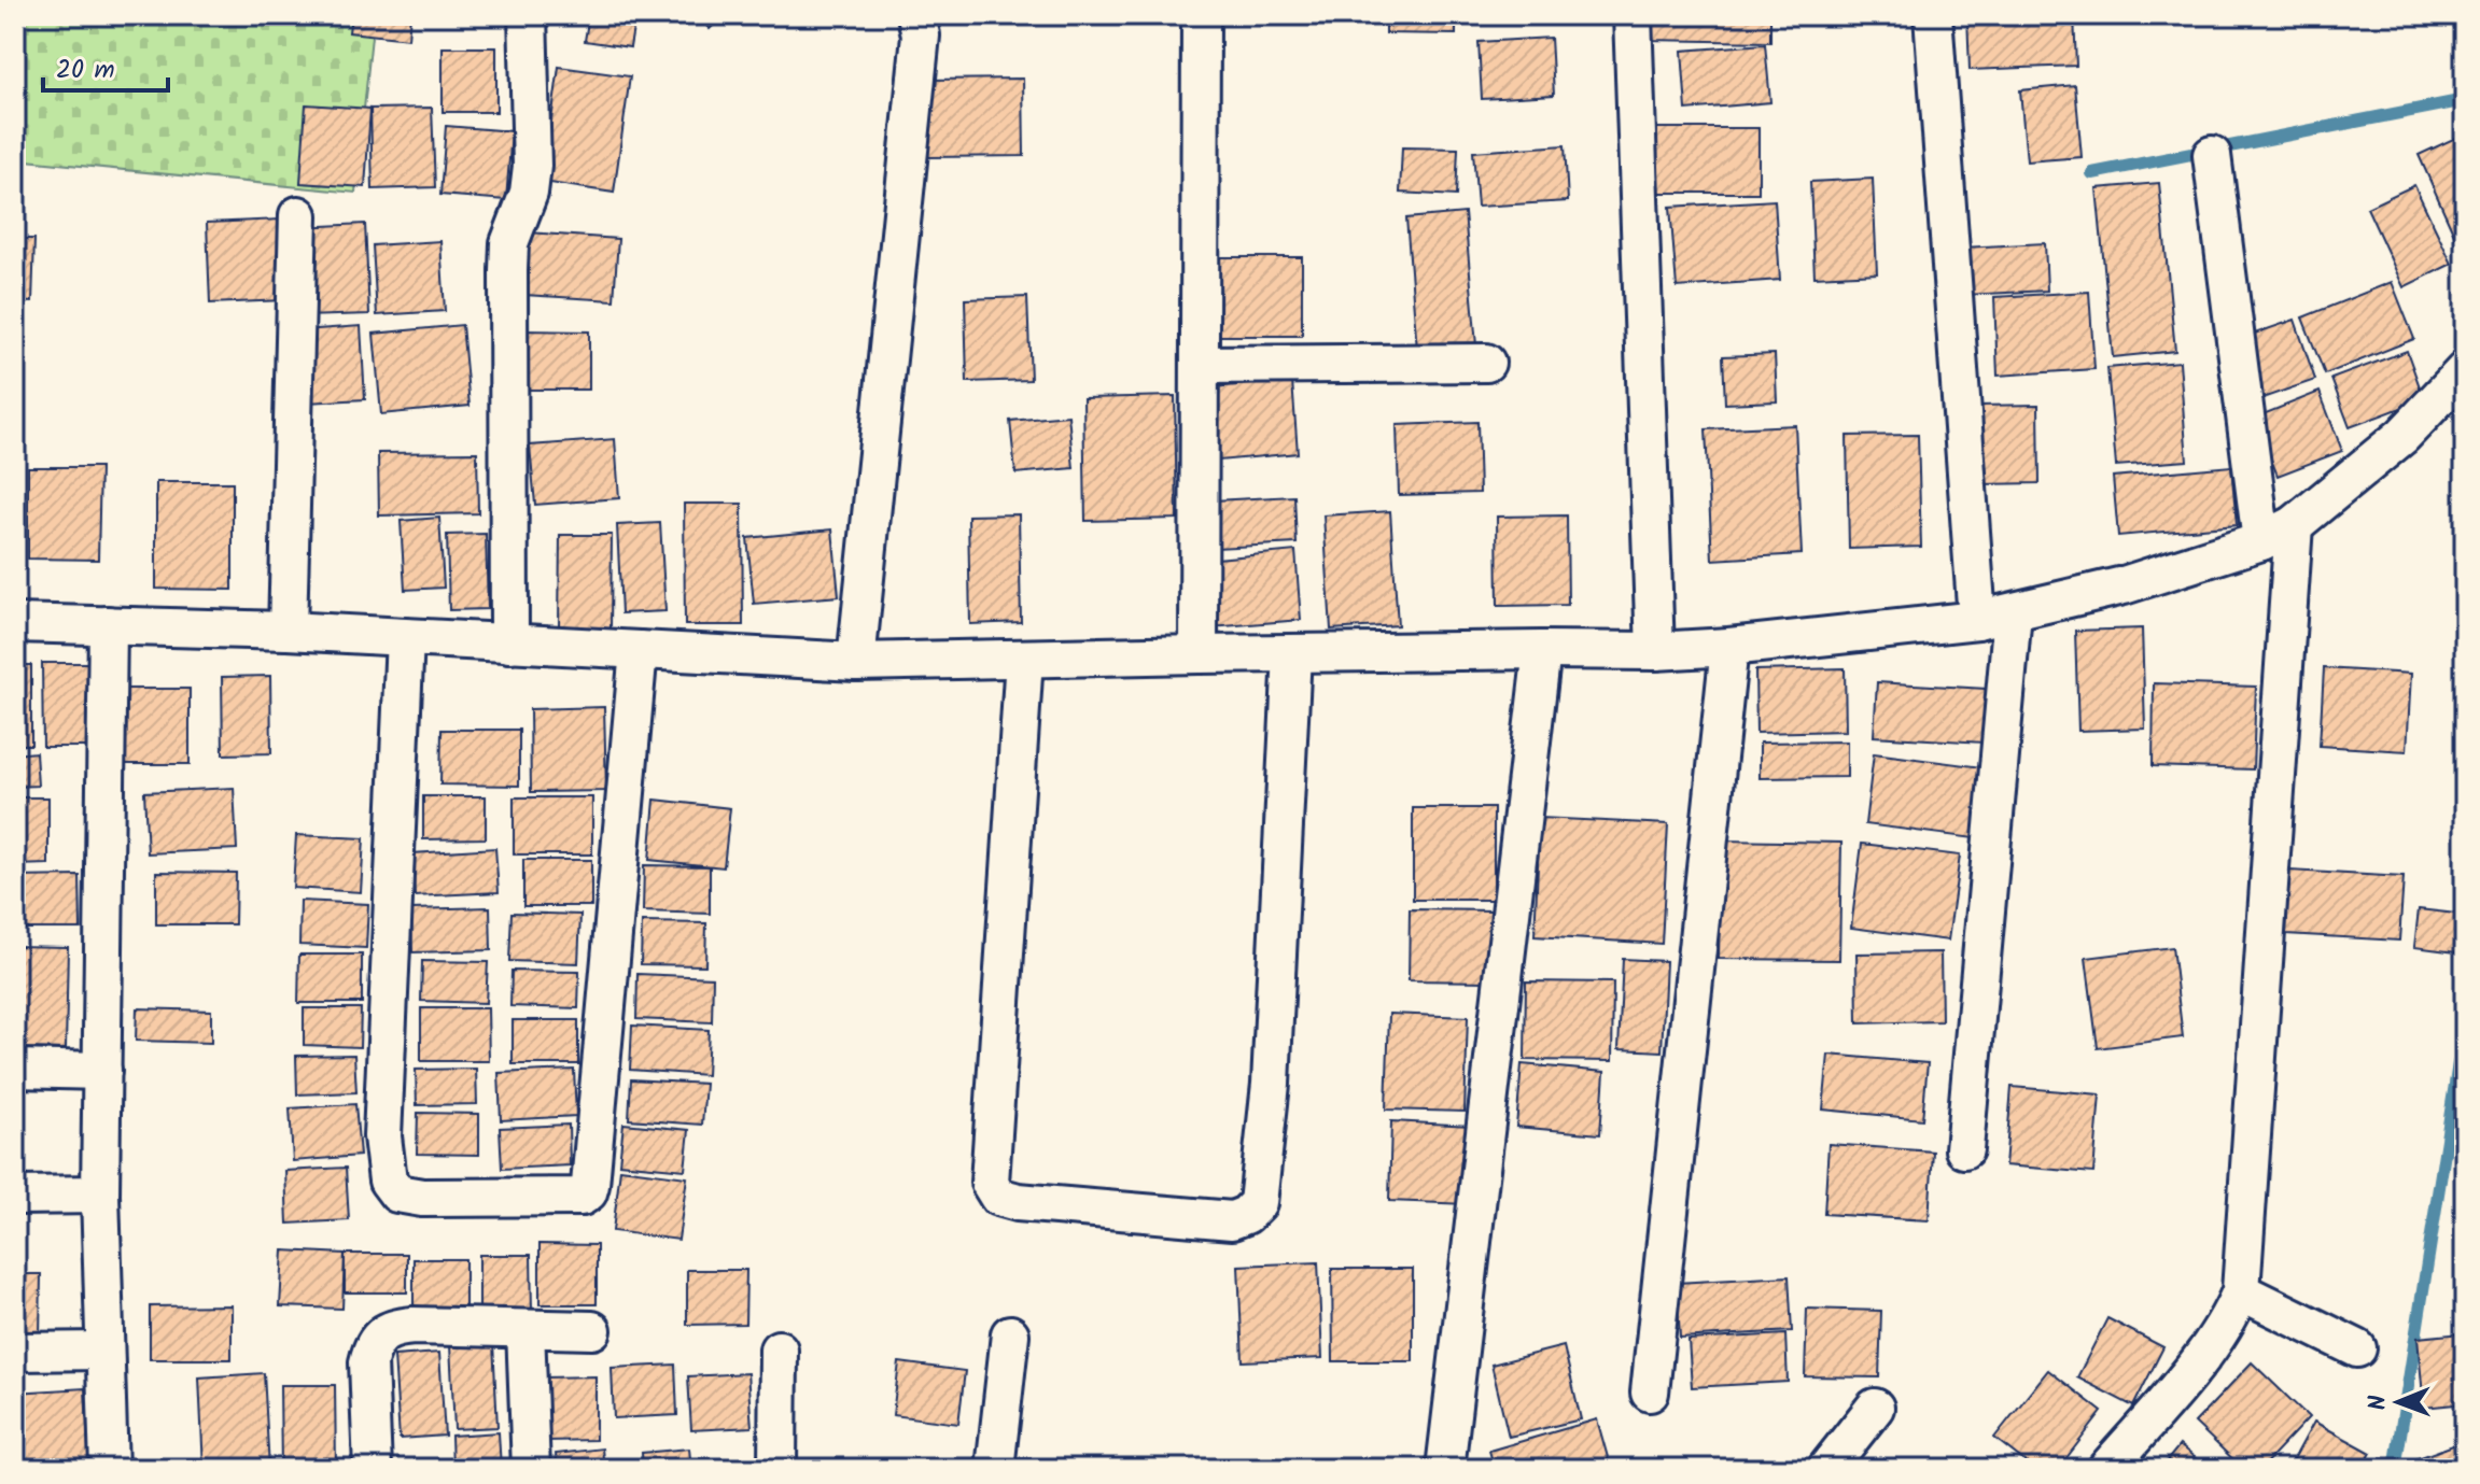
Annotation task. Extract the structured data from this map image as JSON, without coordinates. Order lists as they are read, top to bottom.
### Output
{
  "scale_bar": "20 m",
  "north": "left"
}
